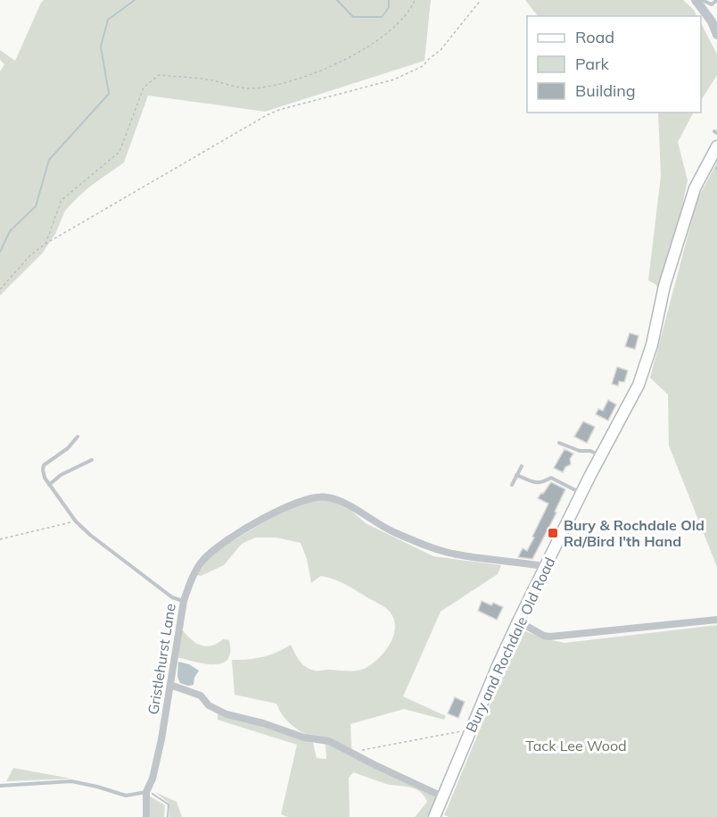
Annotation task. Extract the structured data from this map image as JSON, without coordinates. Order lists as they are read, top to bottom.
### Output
{
  "streets": {
    "main road": ["Bury and Rochdale Old Road"],
    "street": ["Gristlehurst Lane"]
  },
  "crossings": [
    ["Bury and Rochdale Old Road", "Gristlehurst Lane"]
  ],
  "parks": ["Tack Lee Wood"],
  "places": {
    "transit": ["Bury & Rochdale Old Rd/Bird I'th Hand"]
  },
  "legend": ["Road", "Park", "Building"]
}
